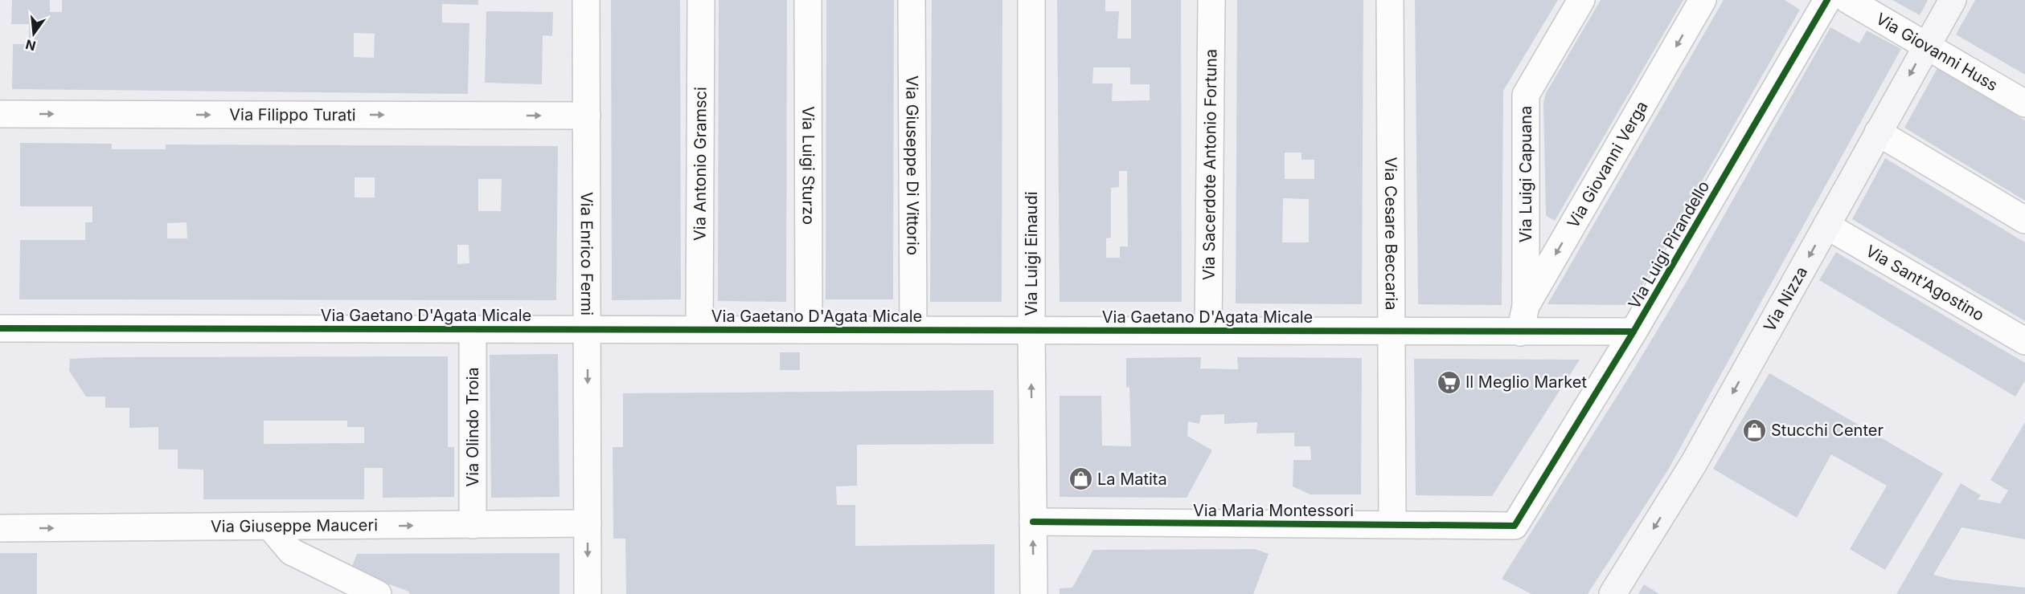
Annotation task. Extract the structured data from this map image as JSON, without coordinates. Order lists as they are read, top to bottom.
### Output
{
  "streets": {
    "street": [
      "Via Giovanni Huss",
      "Via Filippo Turati",
      "Via Antonio Gramsci",
      "Via Luigi Sturzo",
      "Via Giuseppe Di Vittorio",
      "Via Giovanni Verga",
      "Via Sacerdote Antonio Fortuna",
      "Via Luigi Capuana",
      "Via Cesare Beccaria",
      "Via Luigi Pirandello",
      "Via Enrico Fermi",
      "Via Luigi Einaudi",
      "Via Sant'Agostino",
      "Via Nizza",
      "Via Gaetano D'Agata Micale",
      "Via Olindo Troia",
      "Via Maria Montessori",
      "Via Giuseppe Mauceri"
    ]
  },
  "crossings": [
    ["Via Giovanni Huss", "Via Nizza"],
    ["Via Filippo Turati", "Via Enrico Fermi"],
    ["Via Antonio Gramsci", "Via Gaetano D'Agata Micale"],
    ["Via Luigi Sturzo", "Via Gaetano D'Agata Micale"],
    ["Via Giuseppe Di Vittorio", "Via Gaetano D'Agata Micale"],
    ["Via Giovanni Verga", "Via Luigi Capuana"],
    ["Via Giovanni Verga", "Via Gaetano D'Agata Micale"],
    ["Via Sacerdote Antonio Fortuna", "Via Gaetano D'Agata Micale"],
    ["Via Cesare Beccaria", "Via Gaetano D'Agata Micale"],
    ["Via Cesare Beccaria", "Via Maria Montessori"],
    ["Via Luigi Pirandello", "Via Gaetano D'Agata Micale"],
    ["Via Luigi Pirandello", "Via Maria Montessori"],
    ["Via Enrico Fermi", "Via Gaetano D'Agata Micale"],
    ["Via Enrico Fermi", "Via Giuseppe Mauceri"],
    ["Via Luigi Einaudi", "Via Gaetano D'Agata Micale"],
    ["Via Luigi Einaudi", "Via Maria Montessori"],
    ["Via Sant'Agostino", "Via Nizza"],
    ["Via Gaetano D'Agata Micale", "Via Olindo Troia"],
    ["Via Olindo Troia", "Via Giuseppe Mauceri"]
  ],
  "one_way": [
    "Via Filippo Turati",
    "Via Giovanni Verga",
    "Via Enrico Fermi",
    "Via Luigi Einaudi",
    "Via Nizza",
    "Via Giuseppe Mauceri"
  ],
  "places": {
    "supermarket": ["Il Meglio Market"],
    "shop": ["Stucchi Center", "La Matita"]
  },
  "north": "bottom"
}
